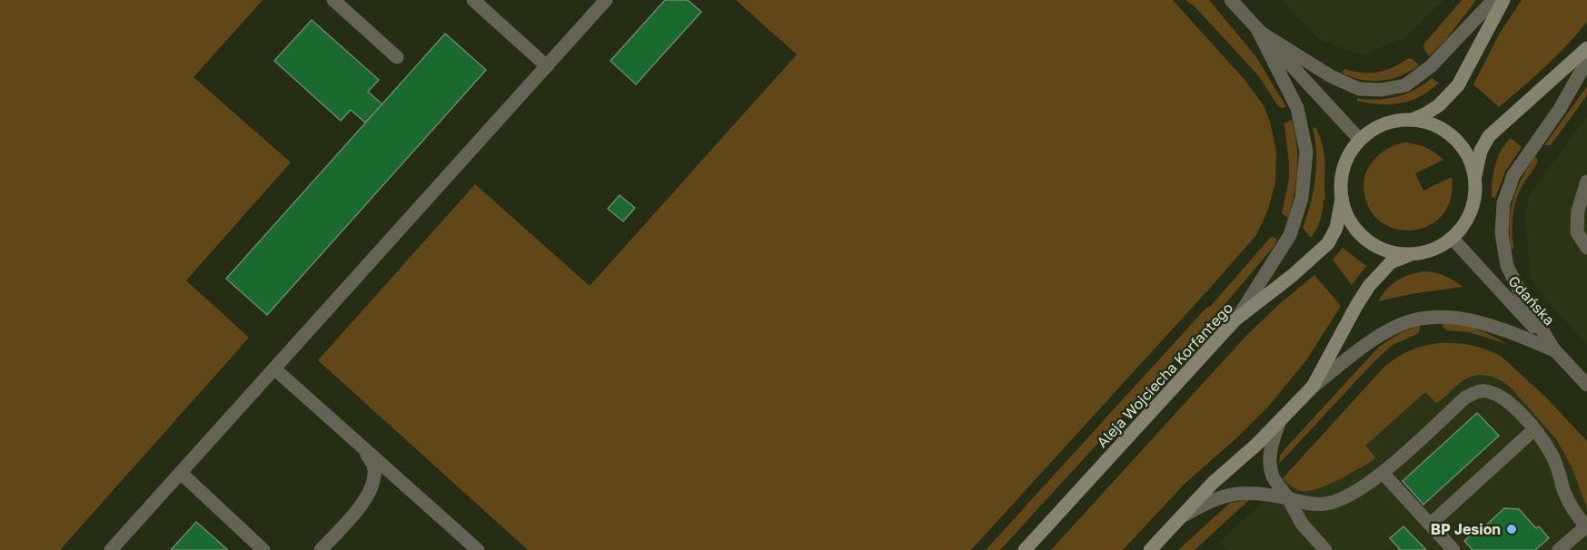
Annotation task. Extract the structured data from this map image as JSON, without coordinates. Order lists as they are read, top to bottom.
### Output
{
  "streets": {
    "main road": ["Aleja Wojciecha Korfantego"],
    "street": ["Gdańska"]
  },
  "crossings": [
    ["Gdańska", "Aleja Wojciecha Korfantego"]
  ],
  "places": ["BP Jesion"]
}
